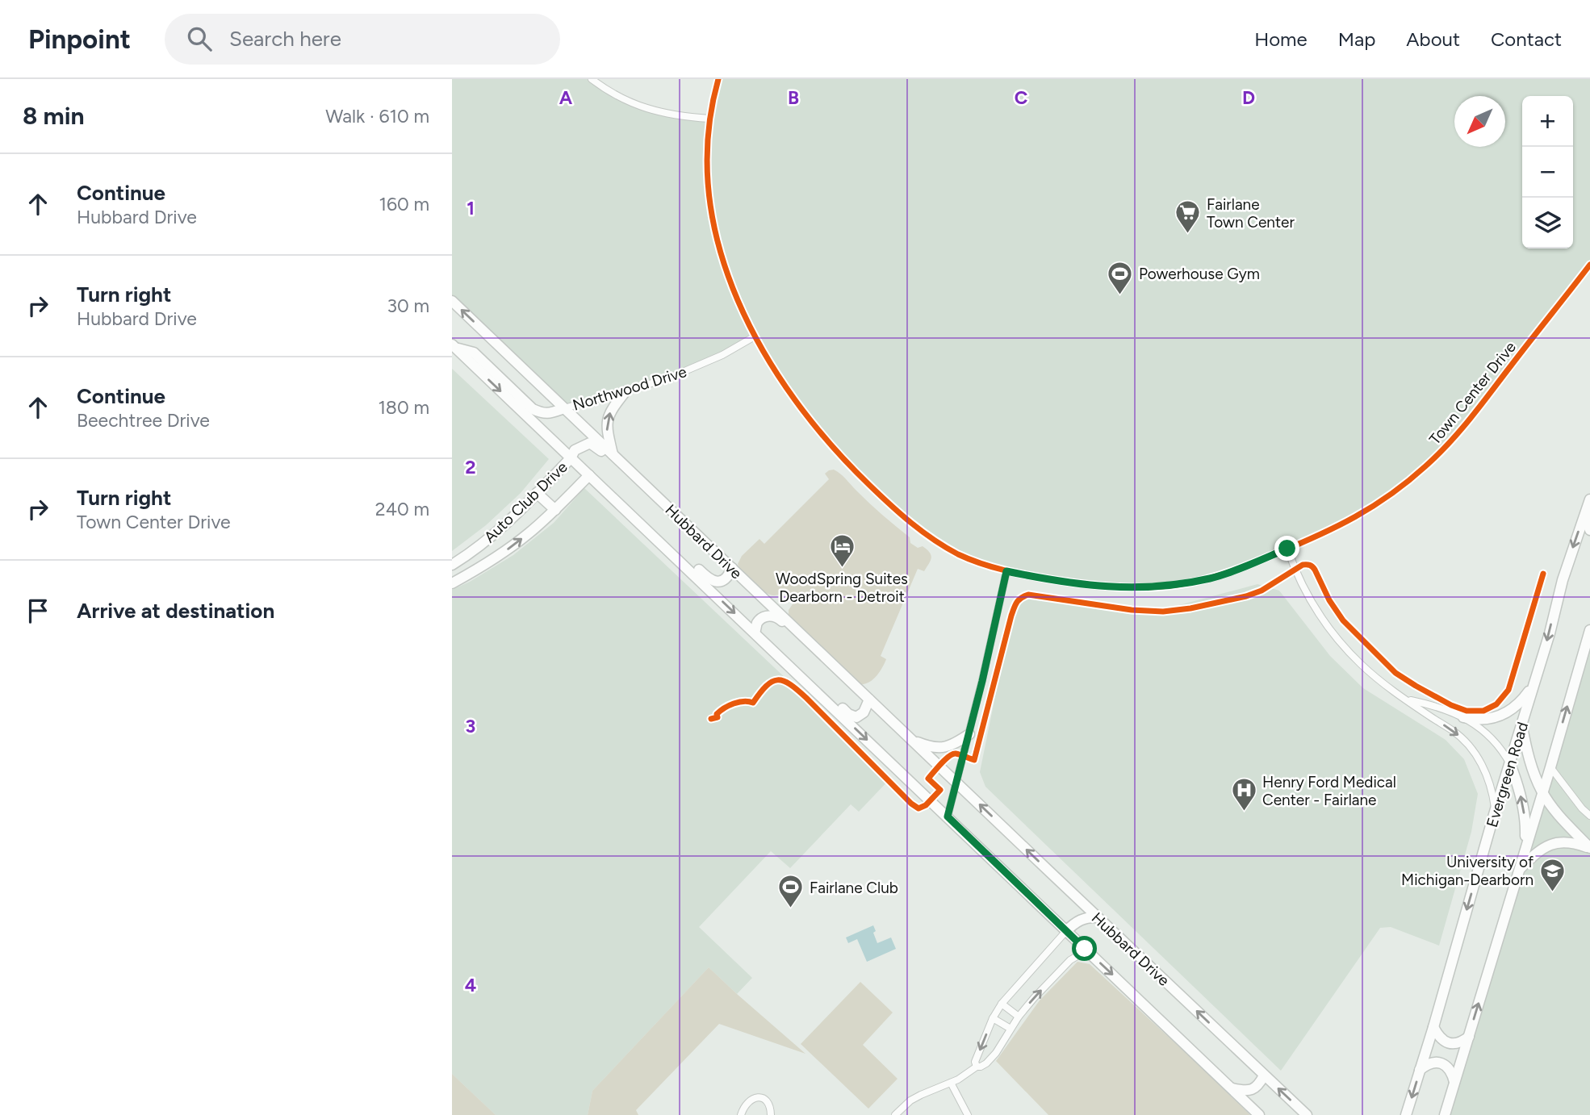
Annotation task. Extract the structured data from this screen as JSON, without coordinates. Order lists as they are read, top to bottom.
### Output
{
  "streets": {
    "street": [
      "Northwood Drive",
      "Town Center Drive",
      "Auto Club Drive",
      "Hubbard Drive",
      "Evergreen Road"
    ]
  },
  "crossings": [
    ["Northwood Drive", "Town Center Drive"],
    ["Northwood Drive", "Hubbard Drive"],
    ["Auto Club Drive", "Hubbard Drive"]
  ],
  "places": {
    "supermarket": ["Fairlane Town Center"],
    "sports": ["Powerhouse Gym", "Fairlane Club"],
    "hotel": ["WoodSpring Suites Dearborn - Detroit"],
    "hospital": ["Henry Ford Medical Center - Fairlane"],
    "school or university": ["University of Michigan-Dearborn"]
  },
  "north": "bottom left",
  "page": {
    "header": "Pinpoint",
    "search": "Search here",
    "nav": [
      "Home",
      "Map",
      "About",
      "Contact"
    ],
    "heading": ["8 min", "Walk · 610 m"],
    "map_buttons": ["+", "−"],
    "list": [
      ["Continue", "Hubbard Drive", "160 m"],
      ["Turn right", "Hubbard Drive", "30 m"],
      ["Continue", "Beechtree Drive", "180 m"],
      ["Turn right", "Town Center Drive", "240 m"],
      "Arrive at destination"
    ]
  },
  "grid": {
    "columns": [
      "A",
      "B",
      "C",
      "D"
    ],
    "rows": [
      "1",
      "2",
      "3",
      "4"
    ]
  }
}
